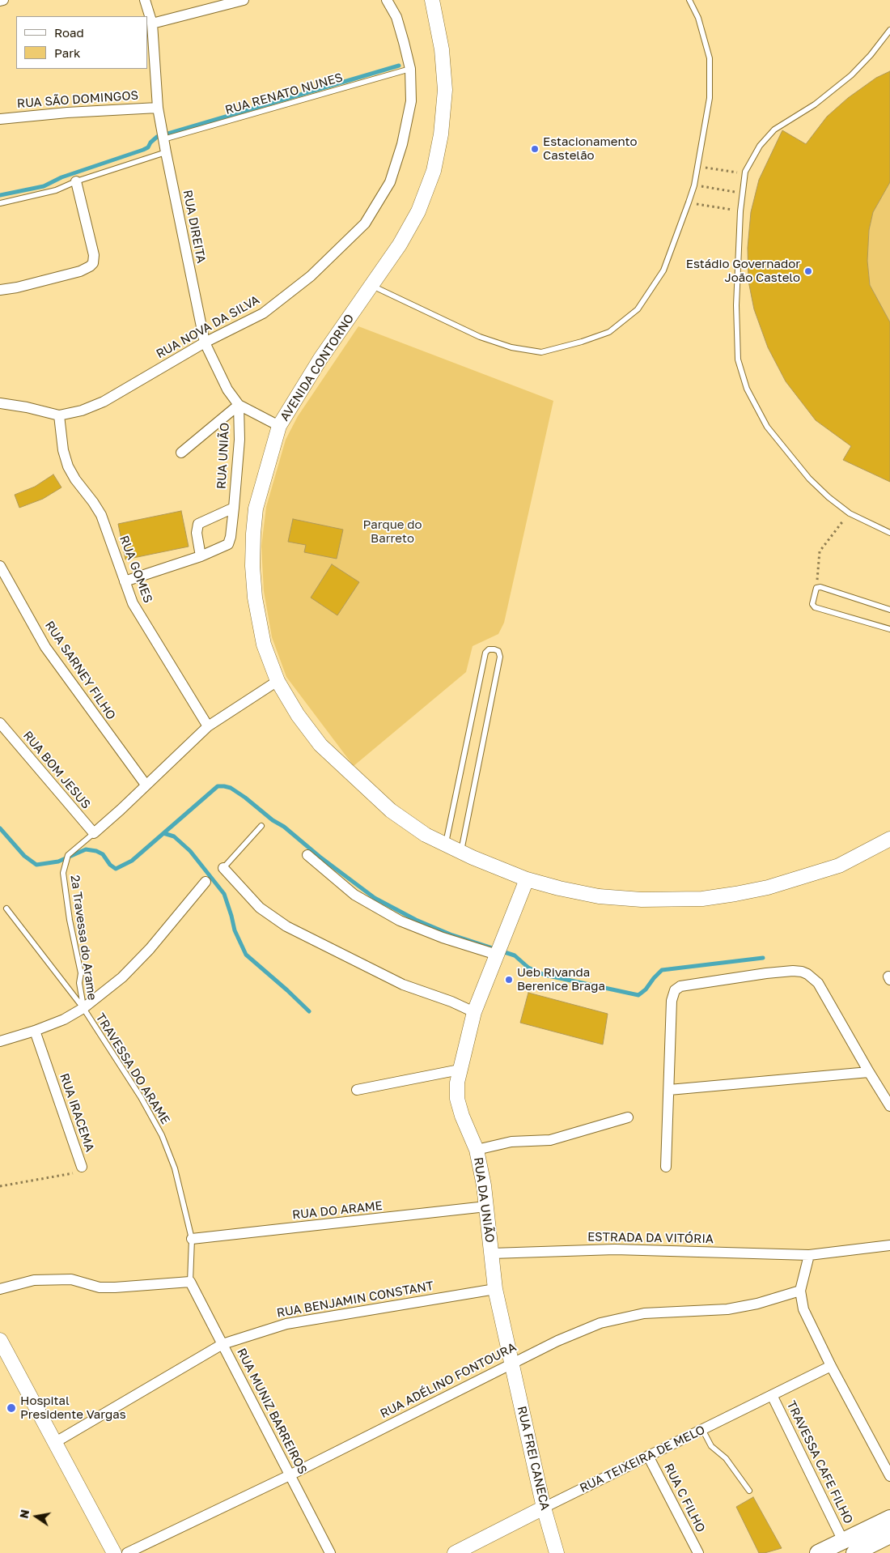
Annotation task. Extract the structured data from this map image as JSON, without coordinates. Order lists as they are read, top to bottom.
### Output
{
  "streets": {
    "street": [
      "RUA SÃO DOMINGOS",
      "RUA DIREITA",
      "RUA NOVA DA SILVA",
      "AVENIDA CONTORNO",
      "RUA UNIÃO",
      "RUA GOMES",
      "RUA SARNEY FILHO",
      "RUA BOM JESUS",
      "RUA IRACEMA",
      "RUA DA UNIÃO",
      "RUA DO ARAME",
      "ESTRADA DA VITÓRIA",
      "RUA BENJAMIN CONSTANT",
      "RUA ADÉLINO FONTOURA",
      "RUA MUNIZ BARREIROS",
      "RUA FREI CANECA",
      "RUA TEIXEIRA DE MELO",
      "TRAVESSA CAFE FILHO",
      "RUA C FILHO"
    ],
    "lane": ["RUA RENATO NUNES", "2ª Travessa do Arame", "TRAVESSA DO ARAME"]
  },
  "crossings": [
    ["RUA RENATO NUNES", "RUA DIREITA"],
    ["RUA RENATO NUNES", "RUA NOVA DA SILVA"],
    ["RUA SÃO DOMINGOS", "RUA DIREITA"],
    ["RUA DIREITA", "RUA NOVA DA SILVA"],
    ["RUA DIREITA", "AVENIDA CONTORNO"],
    ["RUA DIREITA", "RUA UNIÃO"],
    ["RUA NOVA DA SILVA", "RUA GOMES"],
    ["AVENIDA CONTORNO", "RUA DA UNIÃO"],
    ["RUA UNIÃO", "RUA GOMES"],
    ["RUA BOM JESUS", "2ª Travessa do Arame"],
    ["2ª Travessa do Arame", "TRAVESSA DO ARAME"],
    ["TRAVESSA DO ARAME", "RUA DO ARAME"],
    ["TRAVESSA DO ARAME", "RUA MUNIZ BARREIROS"],
    ["RUA DA UNIÃO", "RUA DO ARAME"],
    ["RUA DA UNIÃO", "ESTRADA DA VITÓRIA"],
    ["RUA DA UNIÃO", "RUA BENJAMIN CONSTANT"],
    ["RUA DA UNIÃO", "RUA ADÉLINO FONTOURA"],
    ["RUA DA UNIÃO", "RUA FREI CANECA"],
    ["RUA BENJAMIN CONSTANT", "RUA MUNIZ BARREIROS"],
    ["RUA ADÉLINO FONTOURA", "RUA MUNIZ BARREIROS"],
    ["RUA ADÉLINO FONTOURA", "RUA FREI CANECA"],
    ["RUA FREI CANECA", "RUA TEIXEIRA DE MELO"],
    ["RUA TEIXEIRA DE MELO", "TRAVESSA CAFE FILHO"],
    ["RUA TEIXEIRA DE MELO", "RUA C FILHO"]
  ],
  "parks": ["Parque do Barreto"],
  "places": [
    "Estacionamento Castelão",
    "Estádio Governador João Castelo",
    "Ueb Rivanda Berenice Braga",
    "Hospital Presidente Vargas"
  ],
  "legend": ["Road", "Park"],
  "north": "left"
}
